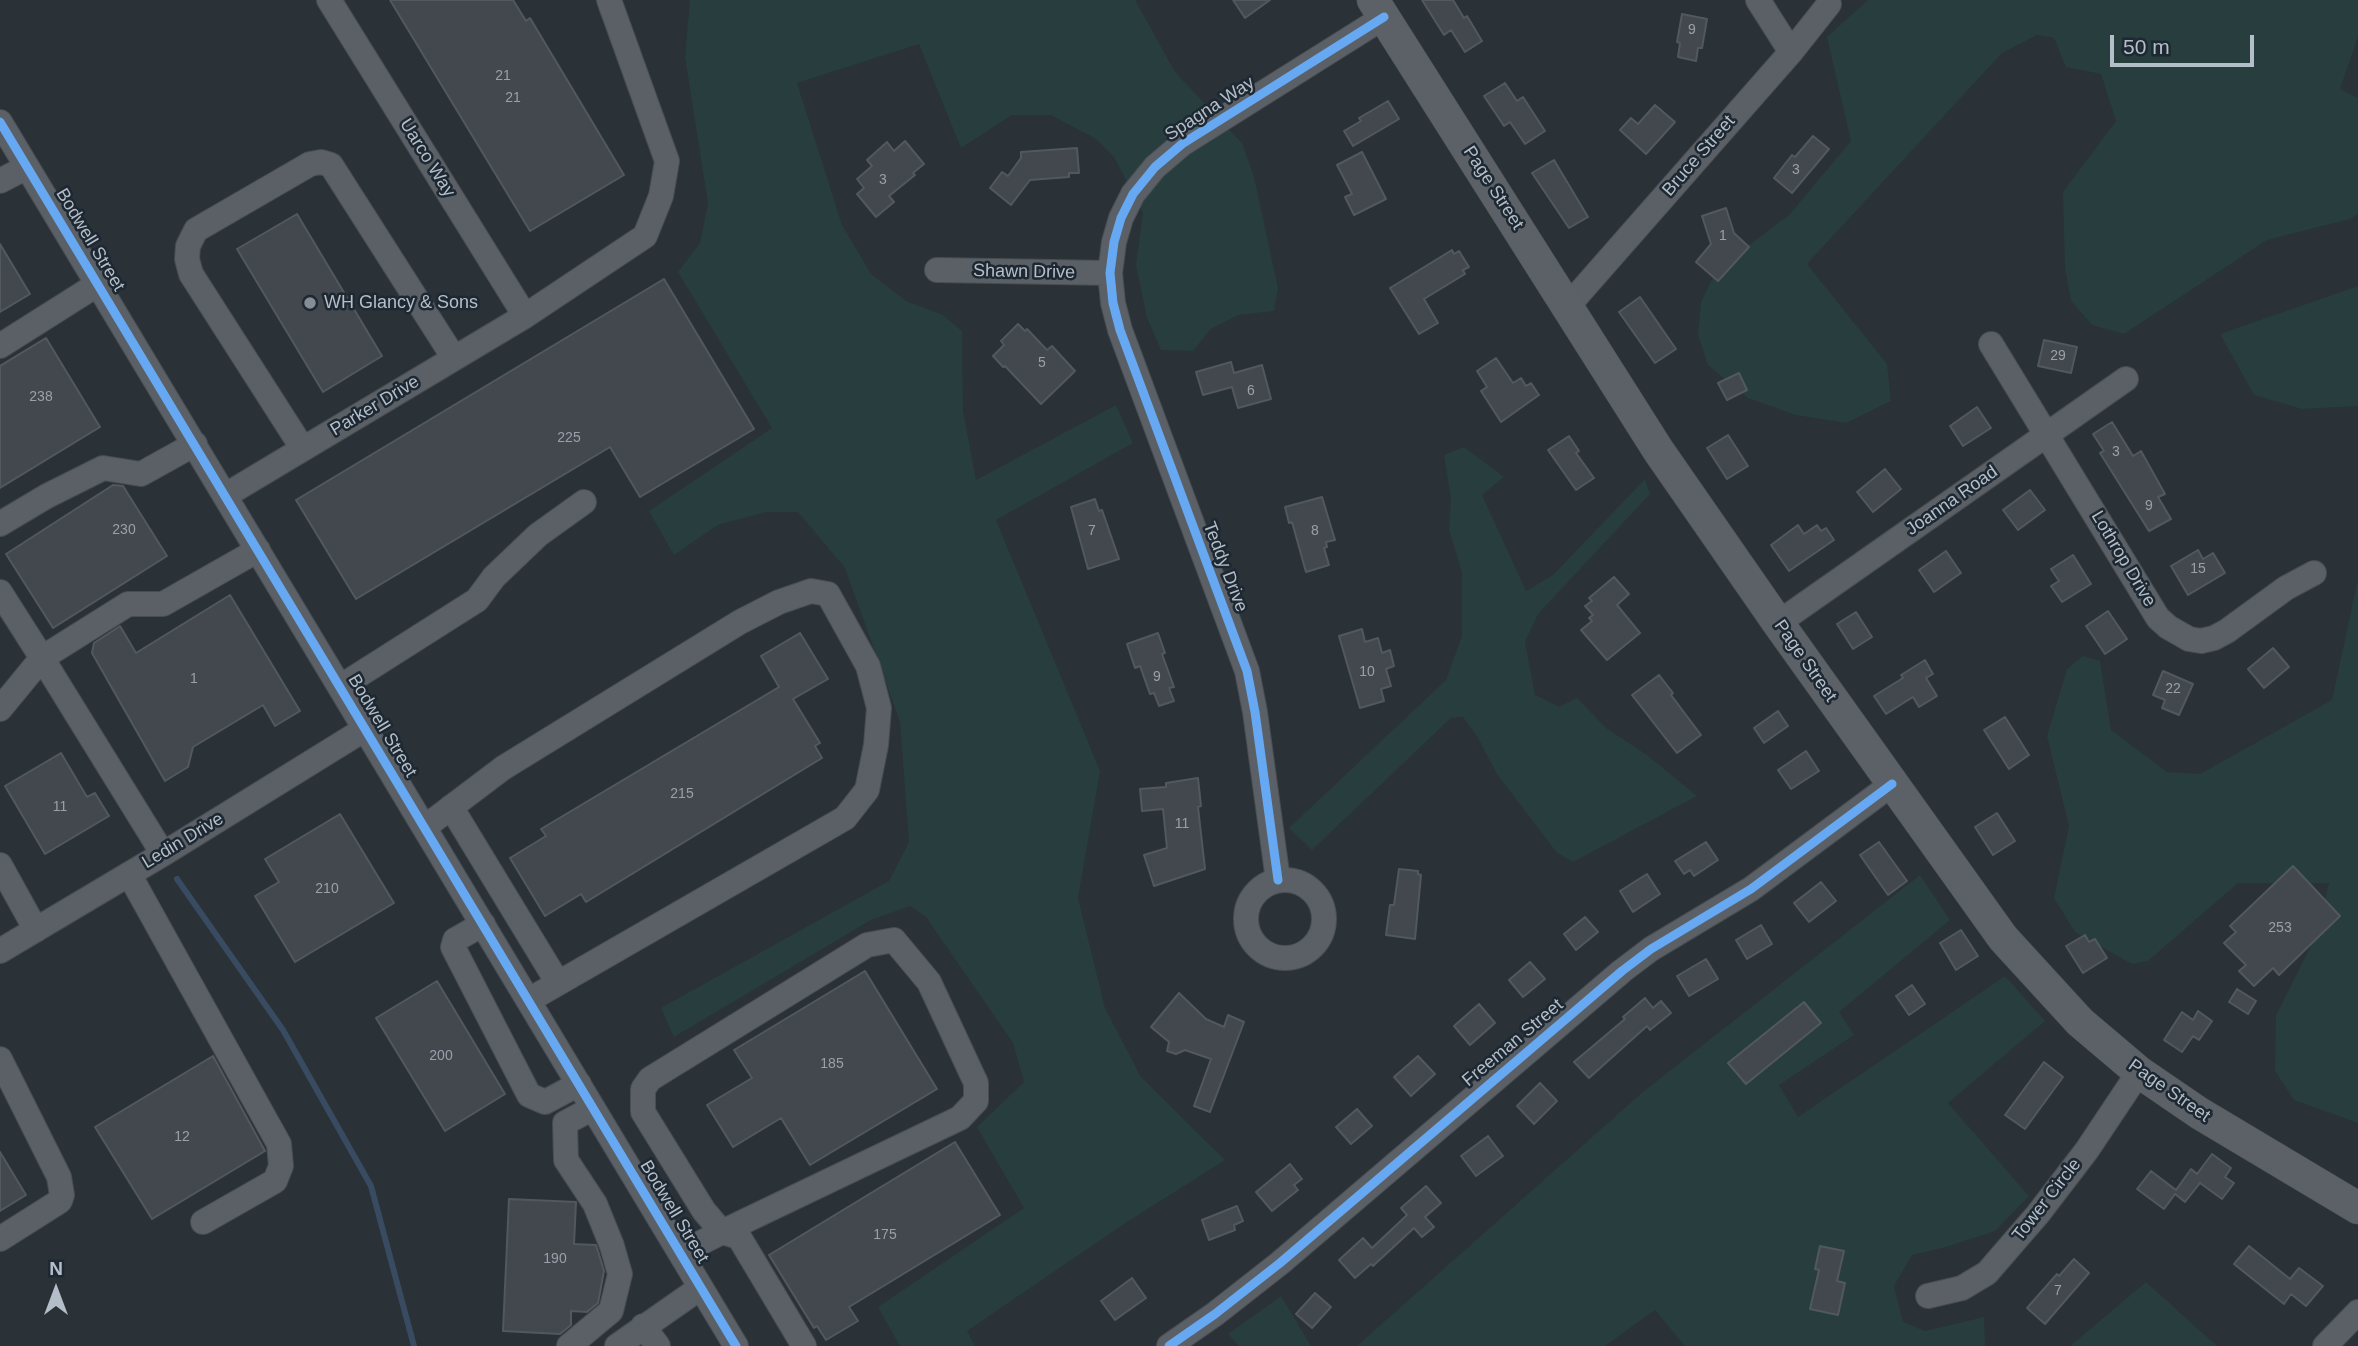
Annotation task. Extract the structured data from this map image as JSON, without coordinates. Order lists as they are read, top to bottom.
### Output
{
  "streets": {
    "main road": ["Page Street"],
    "street": [
      "Spagna Way",
      "Bruce Street",
      "Uarco Way",
      "Bodwell Street",
      "Shawn Drive",
      "Parker Drive",
      "Joanna Road",
      "Lothrop Drive",
      "Teddy Drive",
      "Ledin Drive",
      "Freeman Street",
      "Tower Circle"
    ]
  },
  "crossings": [
    ["Spagna Way", "Page Street"],
    ["Spagna Way", "Shawn Drive"],
    ["Spagna Way", "Teddy Drive"],
    ["Bruce Street", "Page Street"],
    ["Uarco Way", "Parker Drive"],
    ["Page Street", "Joanna Road"],
    ["Page Street", "Freeman Street"],
    ["Page Street", "Tower Circle"],
    ["Bodwell Street", "Parker Drive"],
    ["Bodwell Street", "Ledin Drive"],
    ["Shawn Drive", "Teddy Drive"],
    ["Joanna Road", "Lothrop Drive"]
  ],
  "places": ["WH Glancy & Sons"],
  "house_numbers": [
    "9",
    "21",
    "21",
    "3",
    "3",
    "1",
    "29",
    "5",
    "6",
    "238",
    "225",
    "3",
    "9",
    "230",
    "7",
    "8",
    "15",
    "10",
    "9",
    "1",
    "22",
    "215",
    "11",
    "11",
    "210",
    "253",
    "200",
    "185",
    "12",
    "175",
    "190",
    "7"
  ],
  "scale_bar": "50 m",
  "north": "top"
}
